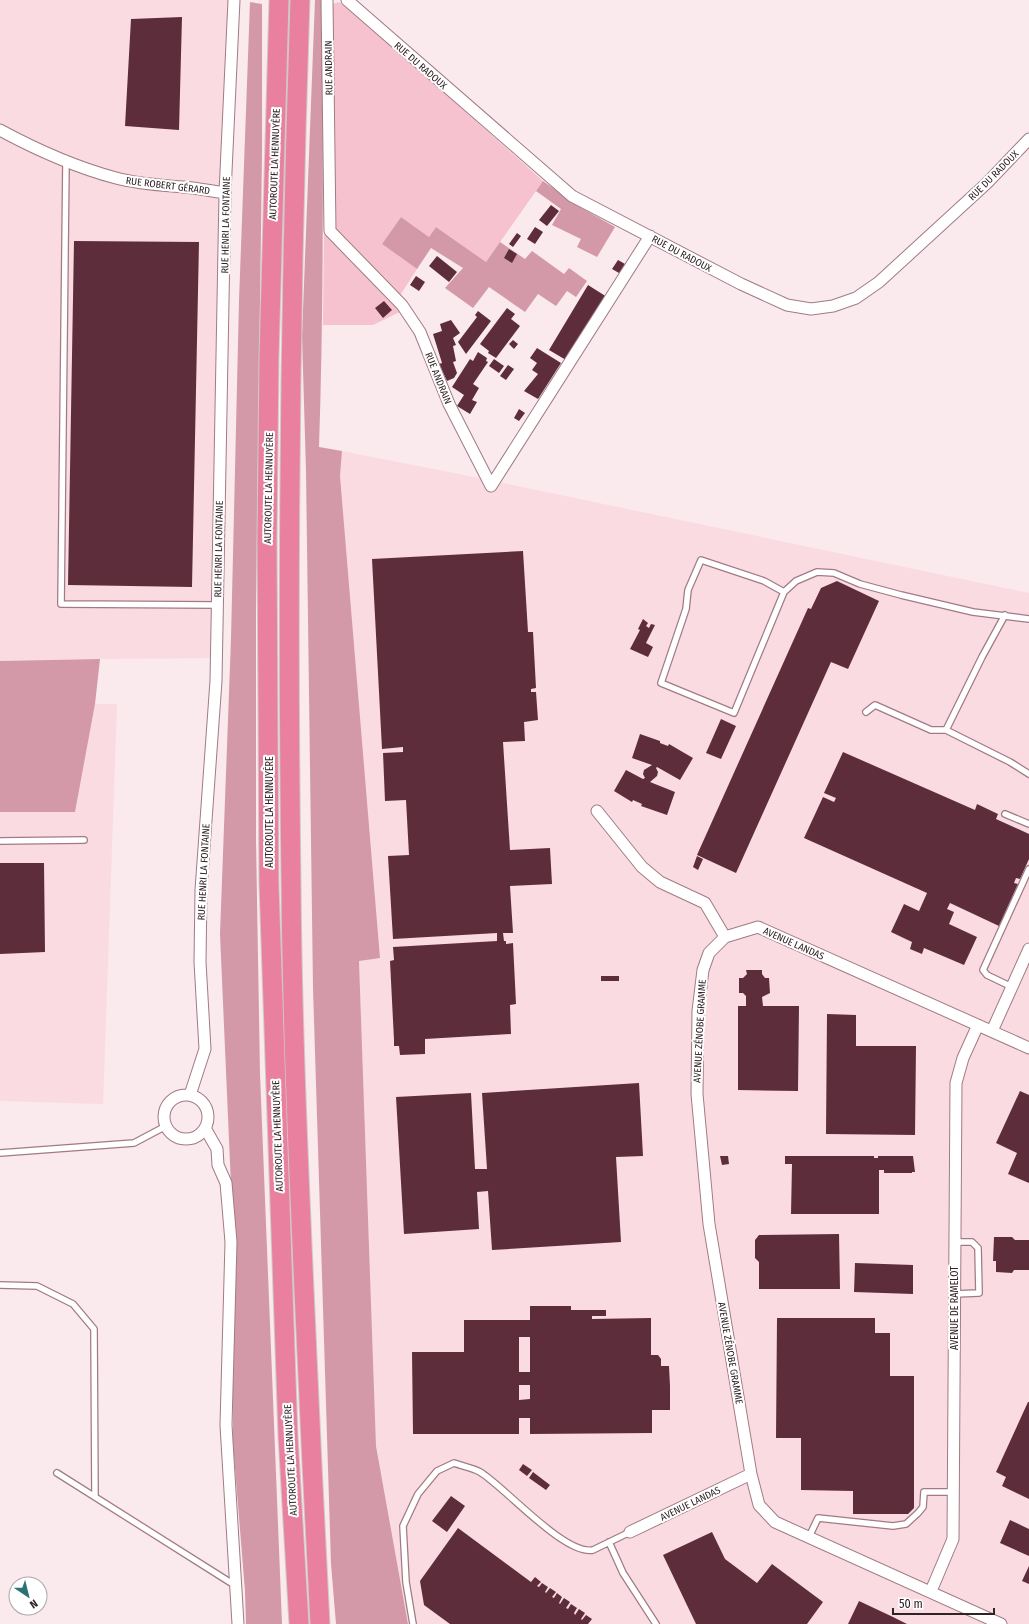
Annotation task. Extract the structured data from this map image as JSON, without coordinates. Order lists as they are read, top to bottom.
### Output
{
  "streets": {
    "highway": ["AUTOROUTE LA HENNUYÈRE"],
    "street": [
      "RUE DU RADOUX",
      "RUE ANDRAIN",
      "RUE ROBERT GÉRARD",
      "RUE HENRI LA FONTAINE",
      "AVENUE LANDAS",
      "AVENUE ZÉNOBE GRAMME",
      "AVENUE DE RAMELOT"
    ]
  },
  "crossings": [
    ["RUE DU RADOUX", "RUE ANDRAIN"],
    ["RUE ROBERT GÉRARD", "RUE HENRI LA FONTAINE"],
    ["AVENUE LANDAS", "AVENUE ZÉNOBE GRAMME"],
    ["AVENUE LANDAS", "AVENUE DE RAMELOT"],
    ["AVENUE ZÉNOBE GRAMME", "AVENUE DE RAMELOT"]
  ],
  "scale_bar": "50 m",
  "north": "bottom right"
}
